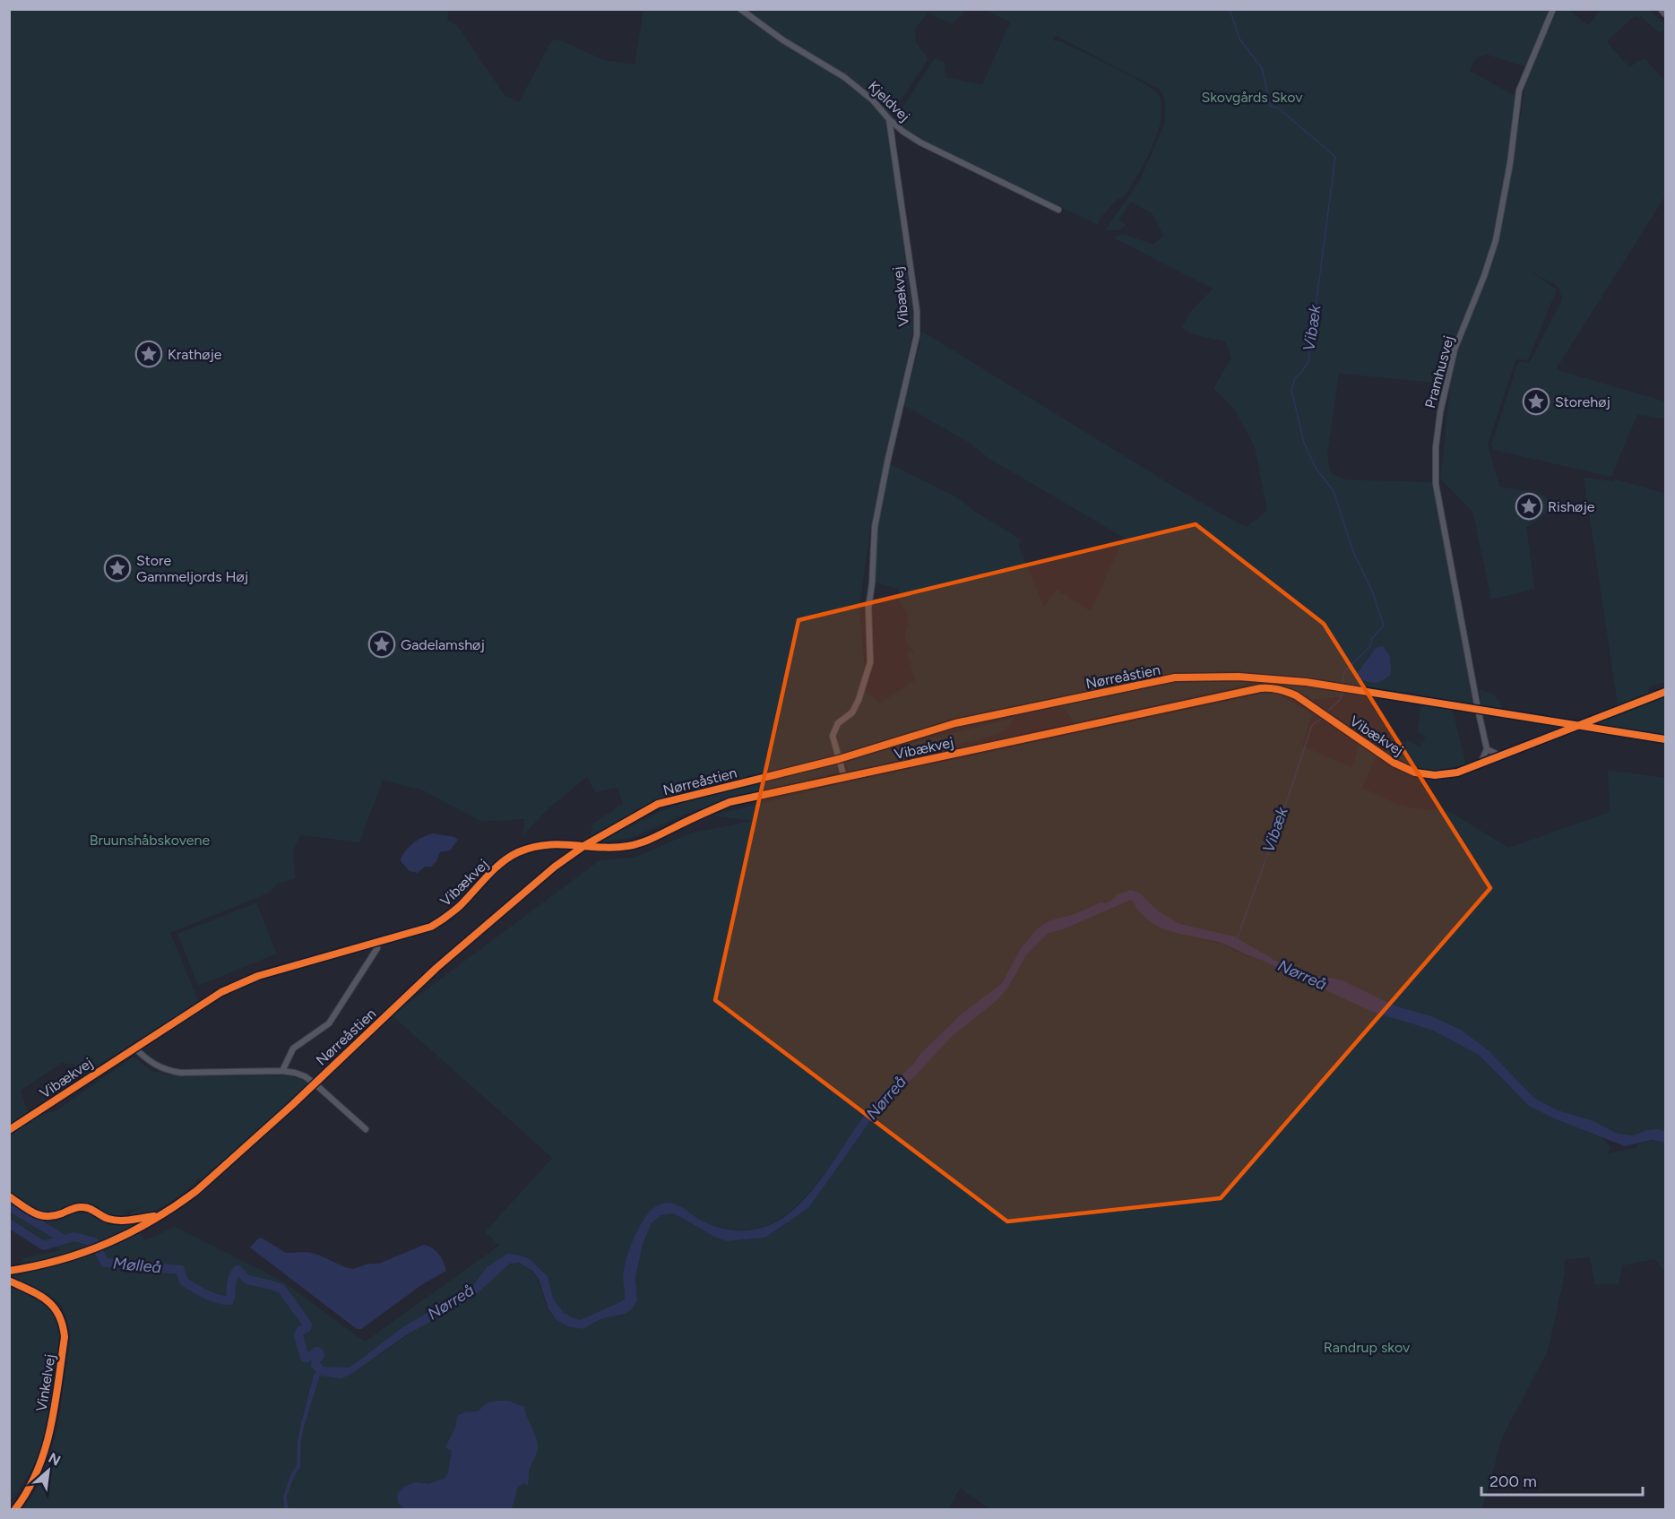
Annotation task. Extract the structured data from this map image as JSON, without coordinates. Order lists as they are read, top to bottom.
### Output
{
  "streets": {
    "street": [
      "Kjeldvej",
      "Vibækvej",
      "Pramhusvej",
      "Vinkelvej"
    ],
    "cycle path": ["Nørreåstien"]
  },
  "crossings": [
    ["Kjeldvej", "Vibækvej"]
  ],
  "water": ["Vibæk", "Nørreå", "Mølleå"],
  "parks": ["Skovgårds Skov", "Bruunshåbskovene", "Randrup skov"],
  "places": {
    "place": [
      "Krathøje",
      "Storehøj",
      "Rishøje",
      "Store Gammeljords Høj",
      "Gadelamshøj"
    ]
  },
  "scale_bar": "200 m",
  "north": "top right"
}
